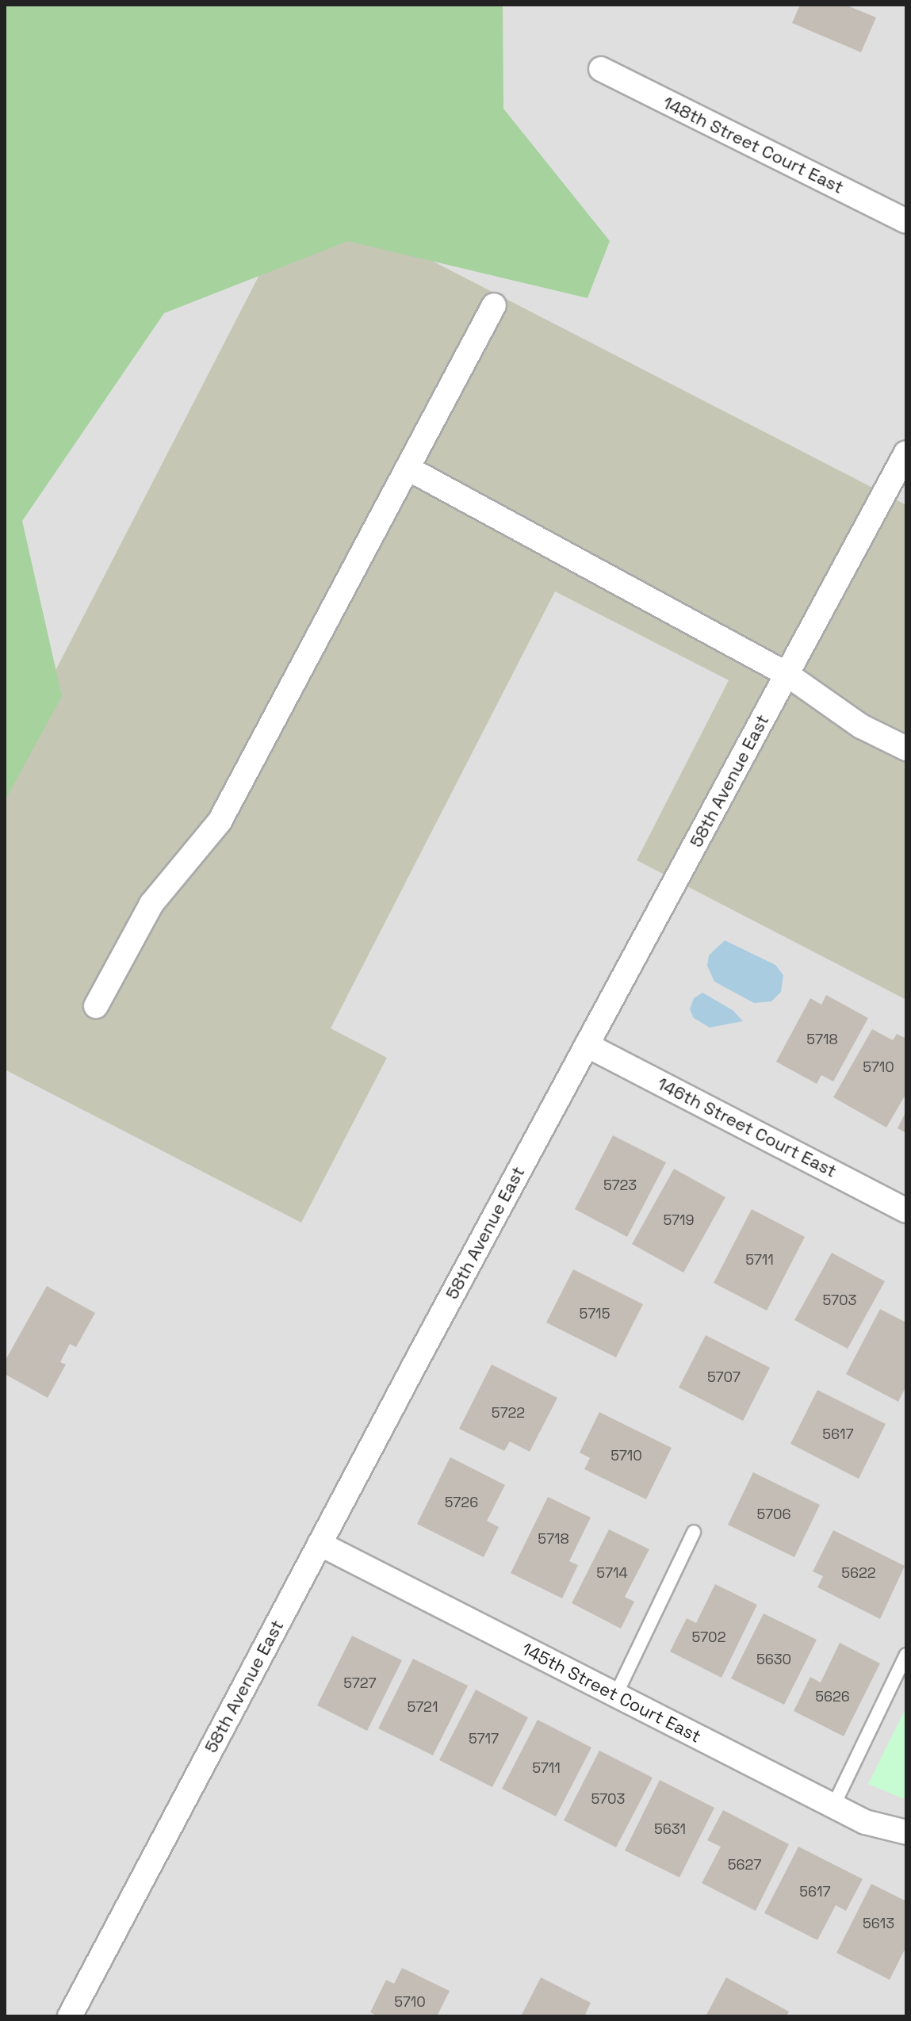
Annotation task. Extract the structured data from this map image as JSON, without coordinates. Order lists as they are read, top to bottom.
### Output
{
  "streets": {
    "street": [
      "148th Street Court East",
      "58th Avenue East",
      "146th Street Court East",
      "145th Street Court East"
    ]
  },
  "crossings": [
    ["58th Avenue East", "146th Street Court East"],
    ["58th Avenue East", "145th Street Court East"]
  ],
  "house_numbers": [
    "5718",
    "5710",
    "5723",
    "5719",
    "5711",
    "5703",
    "5715",
    "5707",
    "5722",
    "5617",
    "5710",
    "5726",
    "5706",
    "5718",
    "5714",
    "5622",
    "5702",
    "5630",
    "5727",
    "5626",
    "5721",
    "5717",
    "5711",
    "5703",
    "5631",
    "5627",
    "5617",
    "5613",
    "5710"
  ]
}
